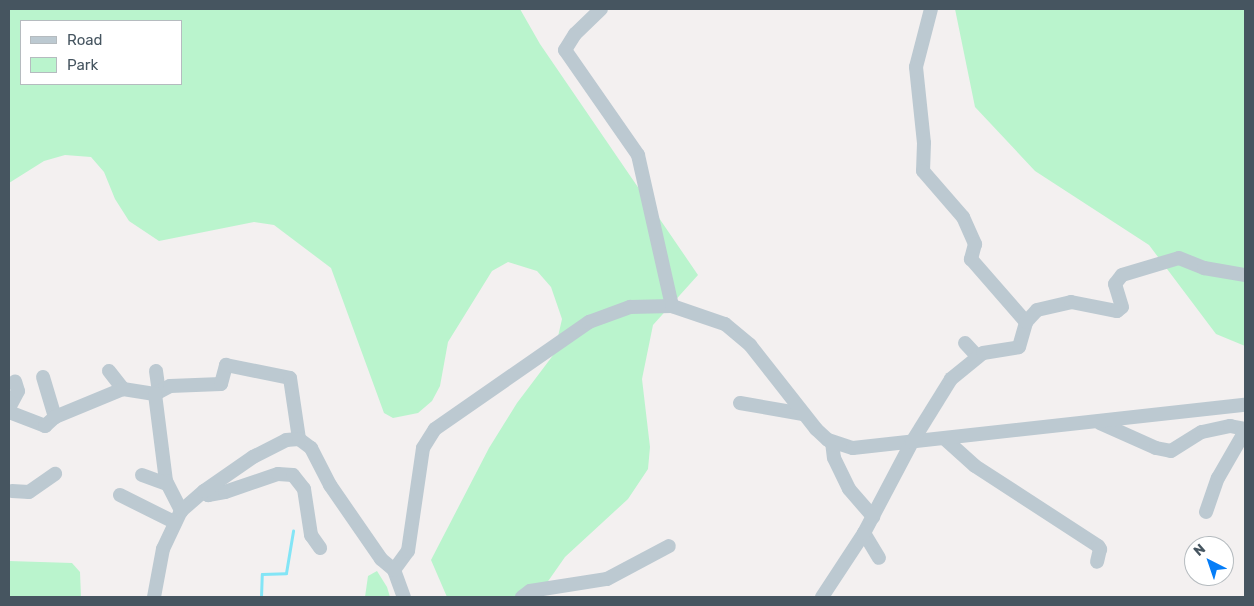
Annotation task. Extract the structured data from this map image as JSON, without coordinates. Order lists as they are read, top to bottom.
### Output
{
  "legend": ["Road", "Park"],
  "north": "top left"
}
